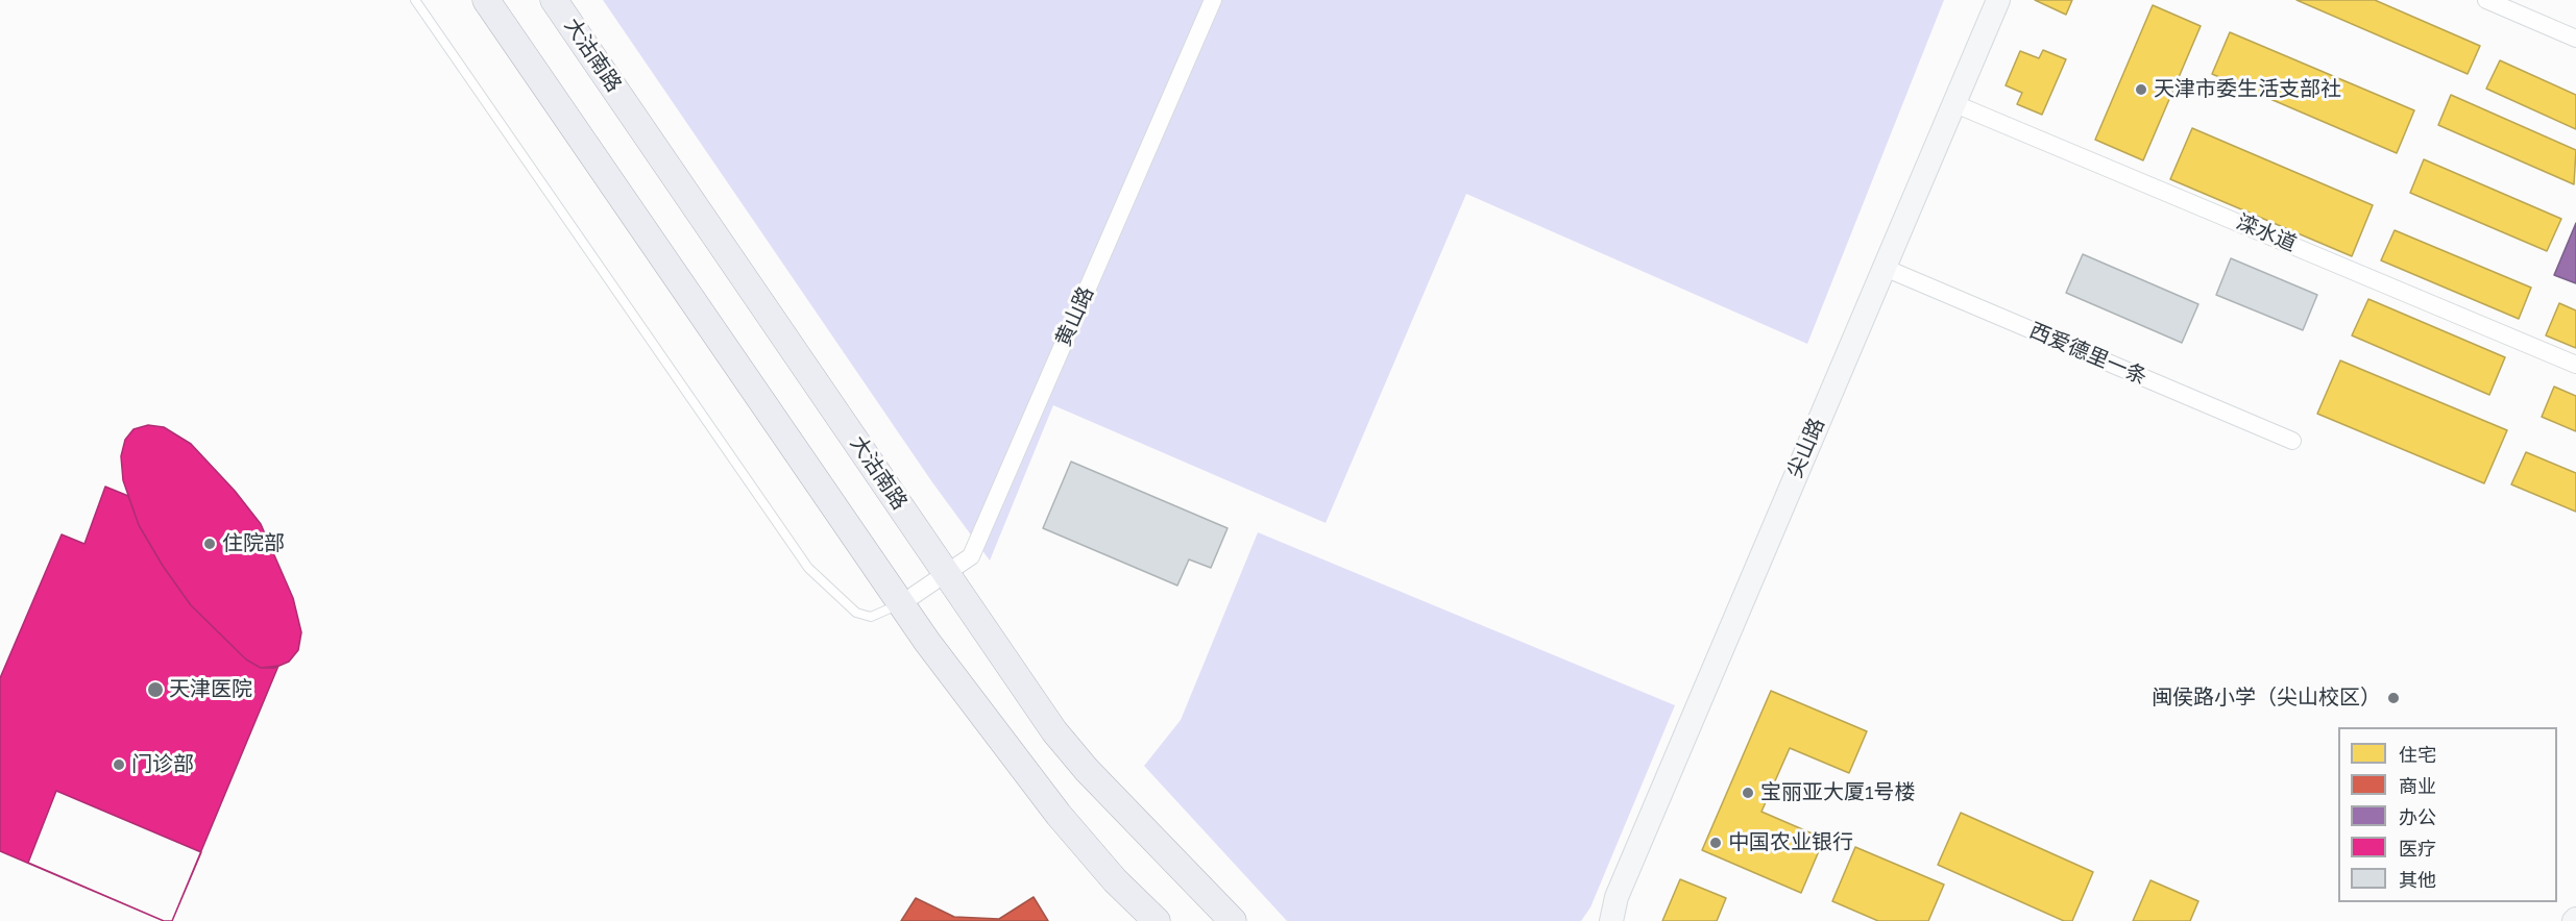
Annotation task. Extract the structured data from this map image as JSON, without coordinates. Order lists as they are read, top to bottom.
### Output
{
  "streets": {
    "main road": ["大沽南路", "尖山路"],
    "street": ["滦水道", "黄山路", "西爱德里一条"]
  },
  "crossings": [
    ["大沽南路", "黄山路"],
    ["滦水道", "尖山路"],
    ["西爱德里一条", "尖山路"]
  ],
  "places": [
    "天津市委生活支部社",
    "住院部",
    "天津医院",
    "闽侯路小学（尖山校区）",
    "门诊部",
    "宝丽亚大厦1号楼",
    "中国农业银行"
  ],
  "legend": [
    "住宅",
    "商业",
    "办公",
    "医疗",
    "其他"
  ]
}
